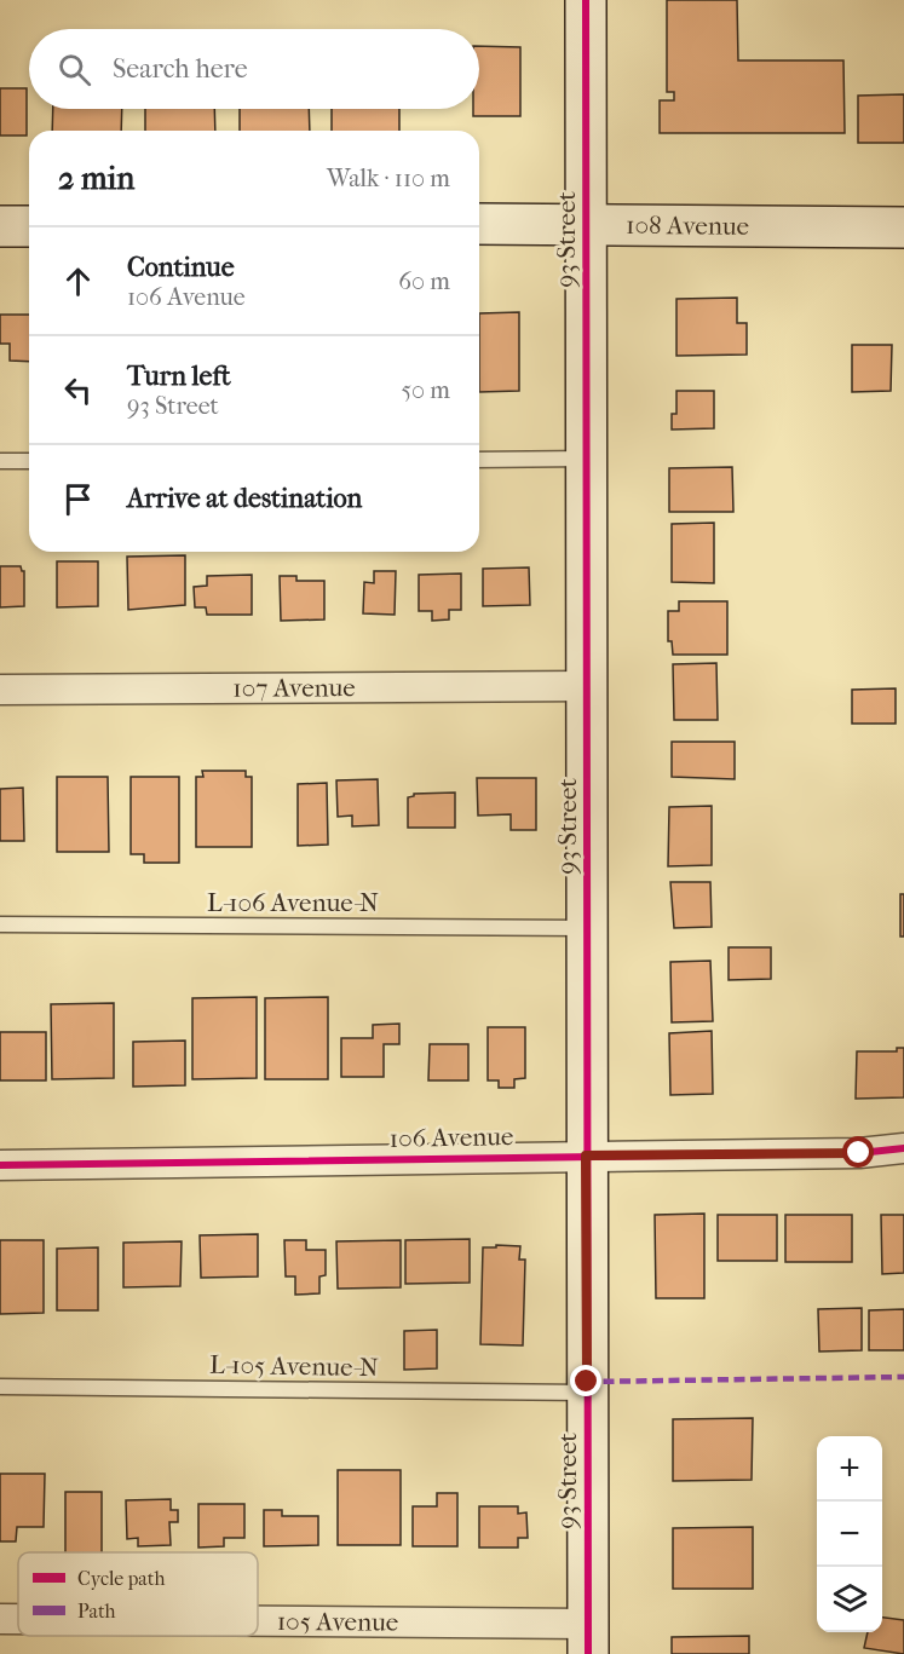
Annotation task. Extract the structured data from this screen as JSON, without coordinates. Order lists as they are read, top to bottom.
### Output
{
  "streets": {
    "street": [
      "108 Avenue",
      "93 Street",
      "107 Avenue",
      "106 Avenue",
      "105 Avenue"
    ],
    "lane": ["L-106 Avenue-N", "L-105 Avenue-N"]
  },
  "crossings": [
    ["108 Avenue", "93 Street"],
    ["93 Street", "107 Avenue"],
    ["93 Street", "L-106 Avenue-N"],
    ["93 Street", "106 Avenue"],
    ["93 Street", "L-105 Avenue-N"],
    ["93 Street", "105 Avenue"]
  ],
  "legend": ["Cycle path", "Path"],
  "page": {
    "search": "Search here",
    "heading": ["2 min", "Walk · 110 m"],
    "list": [
      ["Continue", "106 Avenue", "60 m"],
      ["Turn left", "93 Street", "50 m"],
      "Arrive at destination"
    ],
    "map_buttons": ["+", "−"]
  }
}
